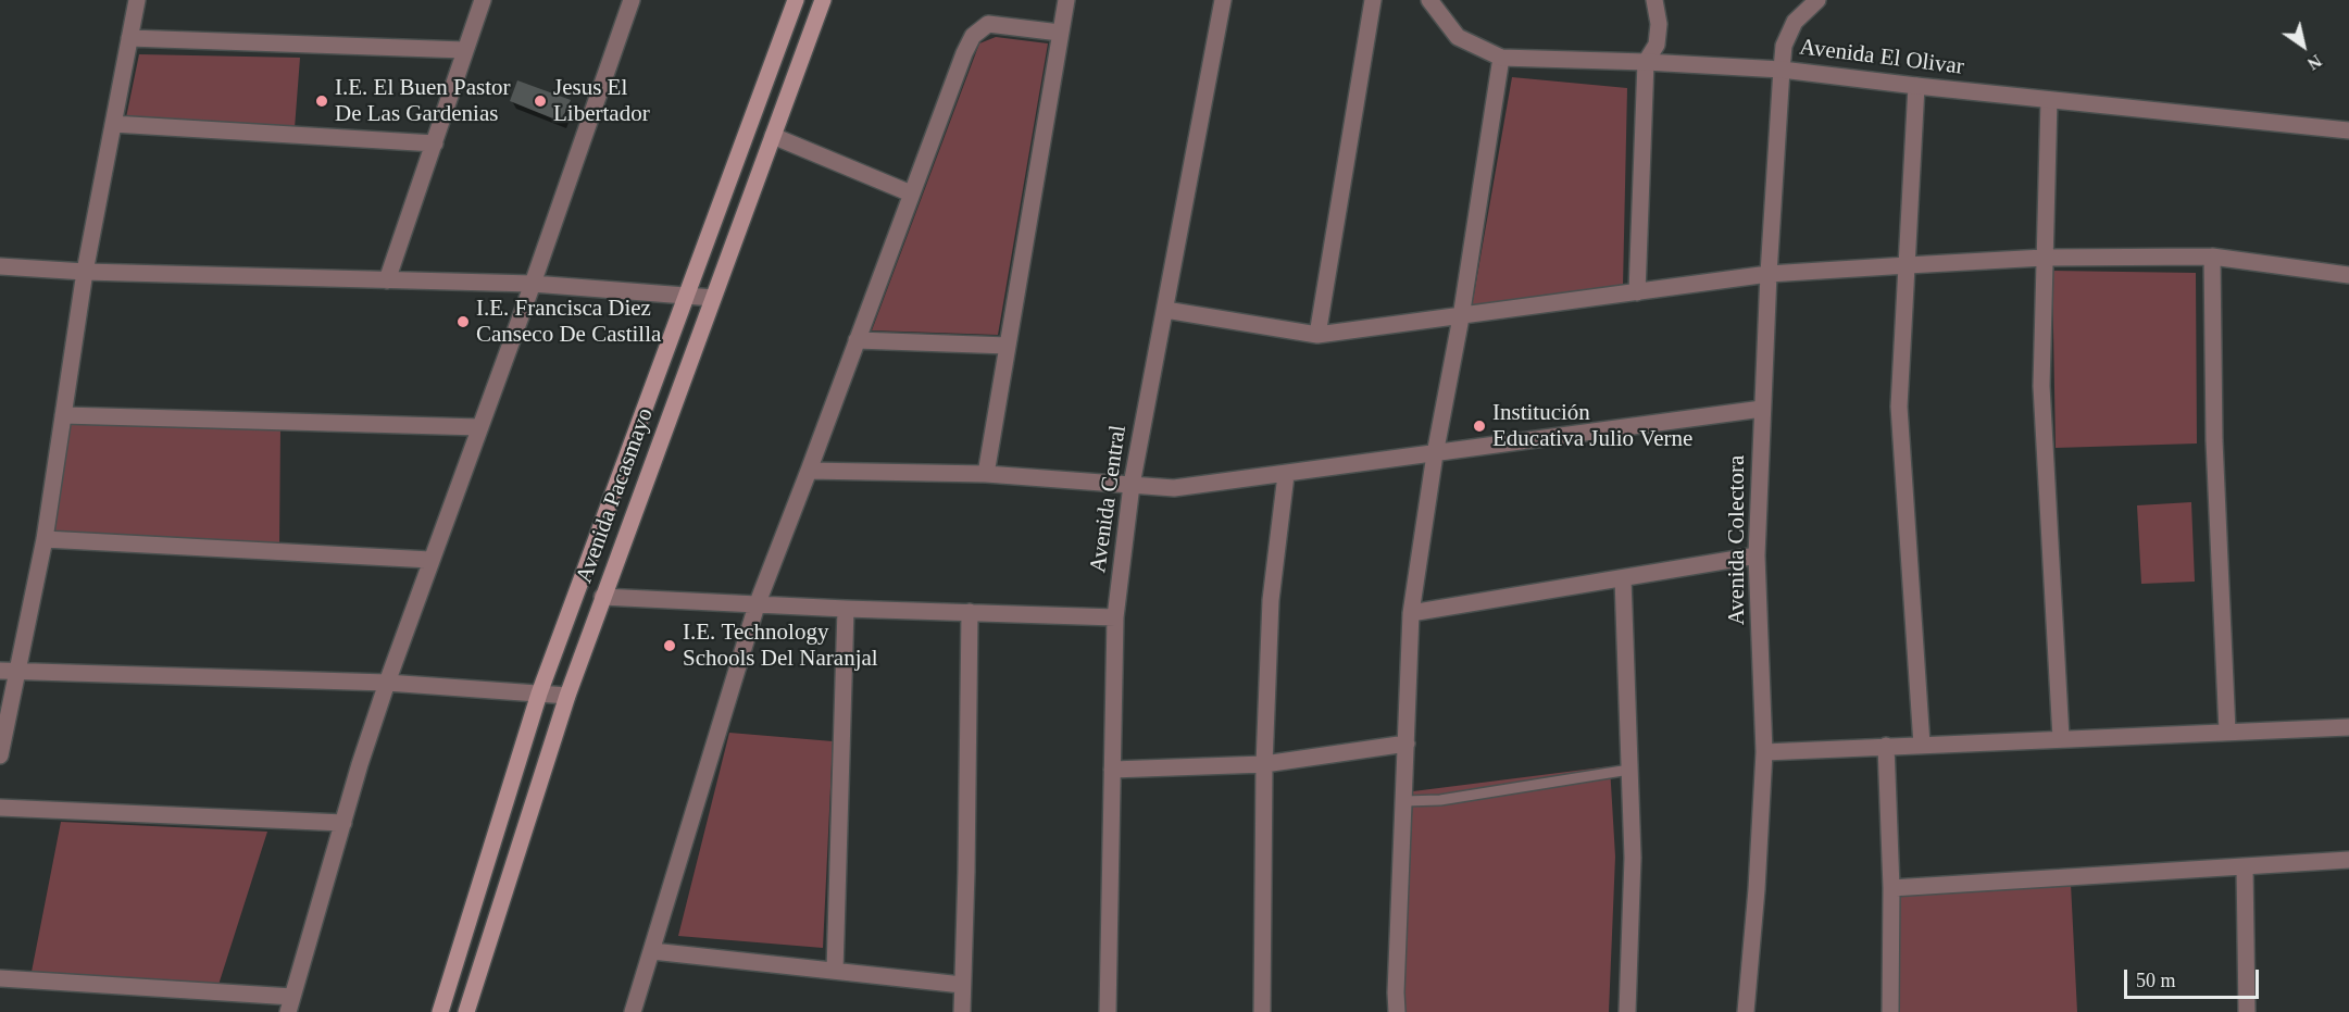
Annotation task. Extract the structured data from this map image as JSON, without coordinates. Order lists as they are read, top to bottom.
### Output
{
  "streets": {
    "main road": ["Avenida Pacasmayo"],
    "street": ["Avenida El Olivar", "Avenida Central", "Avenida Colectora"]
  },
  "crossings": [
    ["Avenida El Olivar", "Avenida Colectora"]
  ],
  "places": [
    "I.E. El Buen Pastor De Las Gardenias",
    "Jesus El Libertador",
    "I.E. Francisca Diez Canseco De Castilla",
    "Institución Educativa Julio Verne",
    "I.E. Technology Schools Del Naranjal"
  ],
  "scale_bar": "50 m",
  "north": "bottom right"
}
